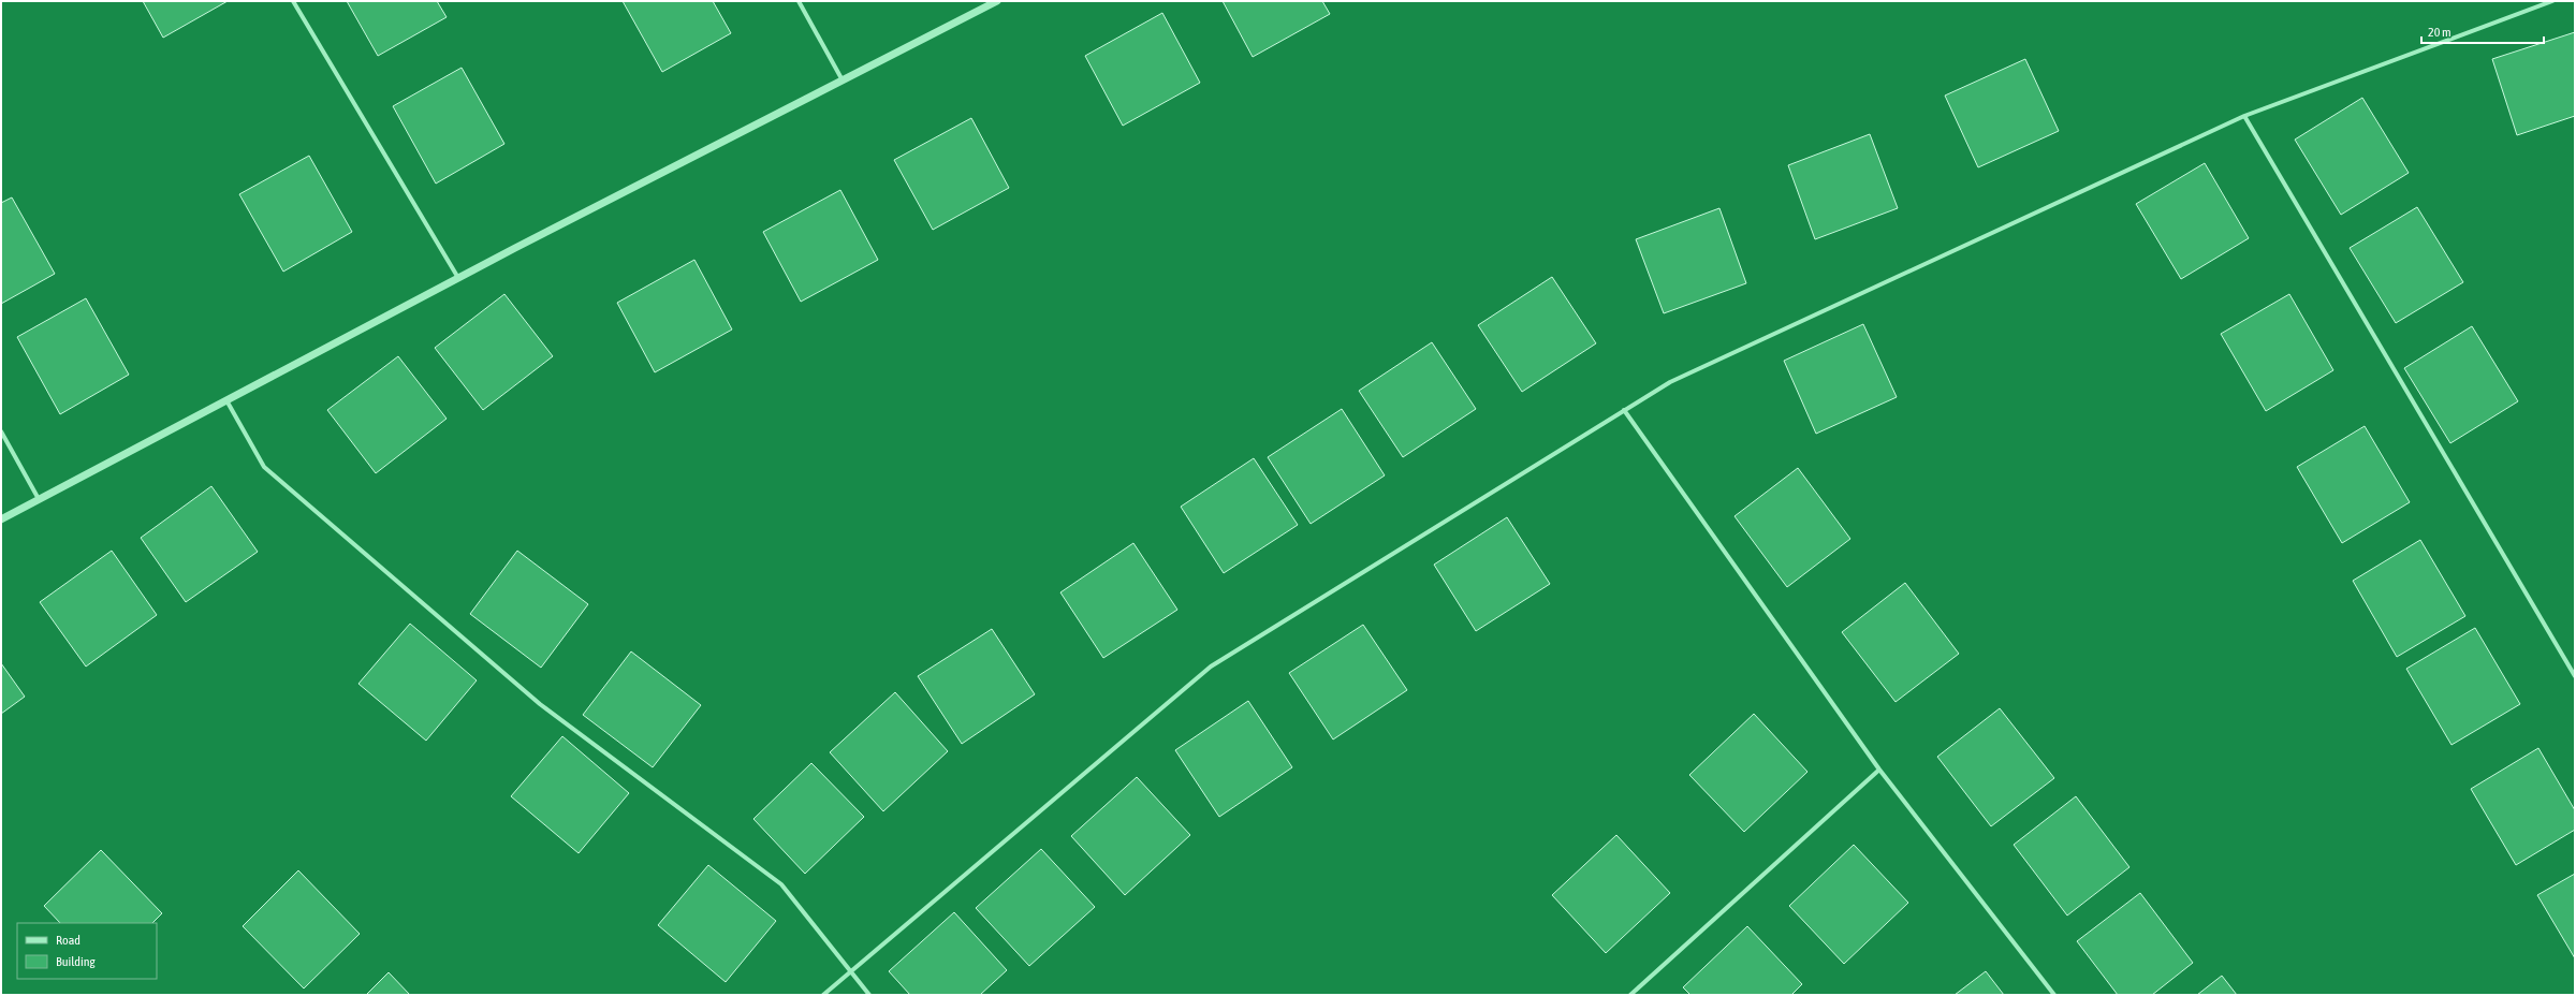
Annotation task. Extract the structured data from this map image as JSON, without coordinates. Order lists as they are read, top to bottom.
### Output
{
  "legend": ["Road", "Building"],
  "scale_bar": "20 m"
}
